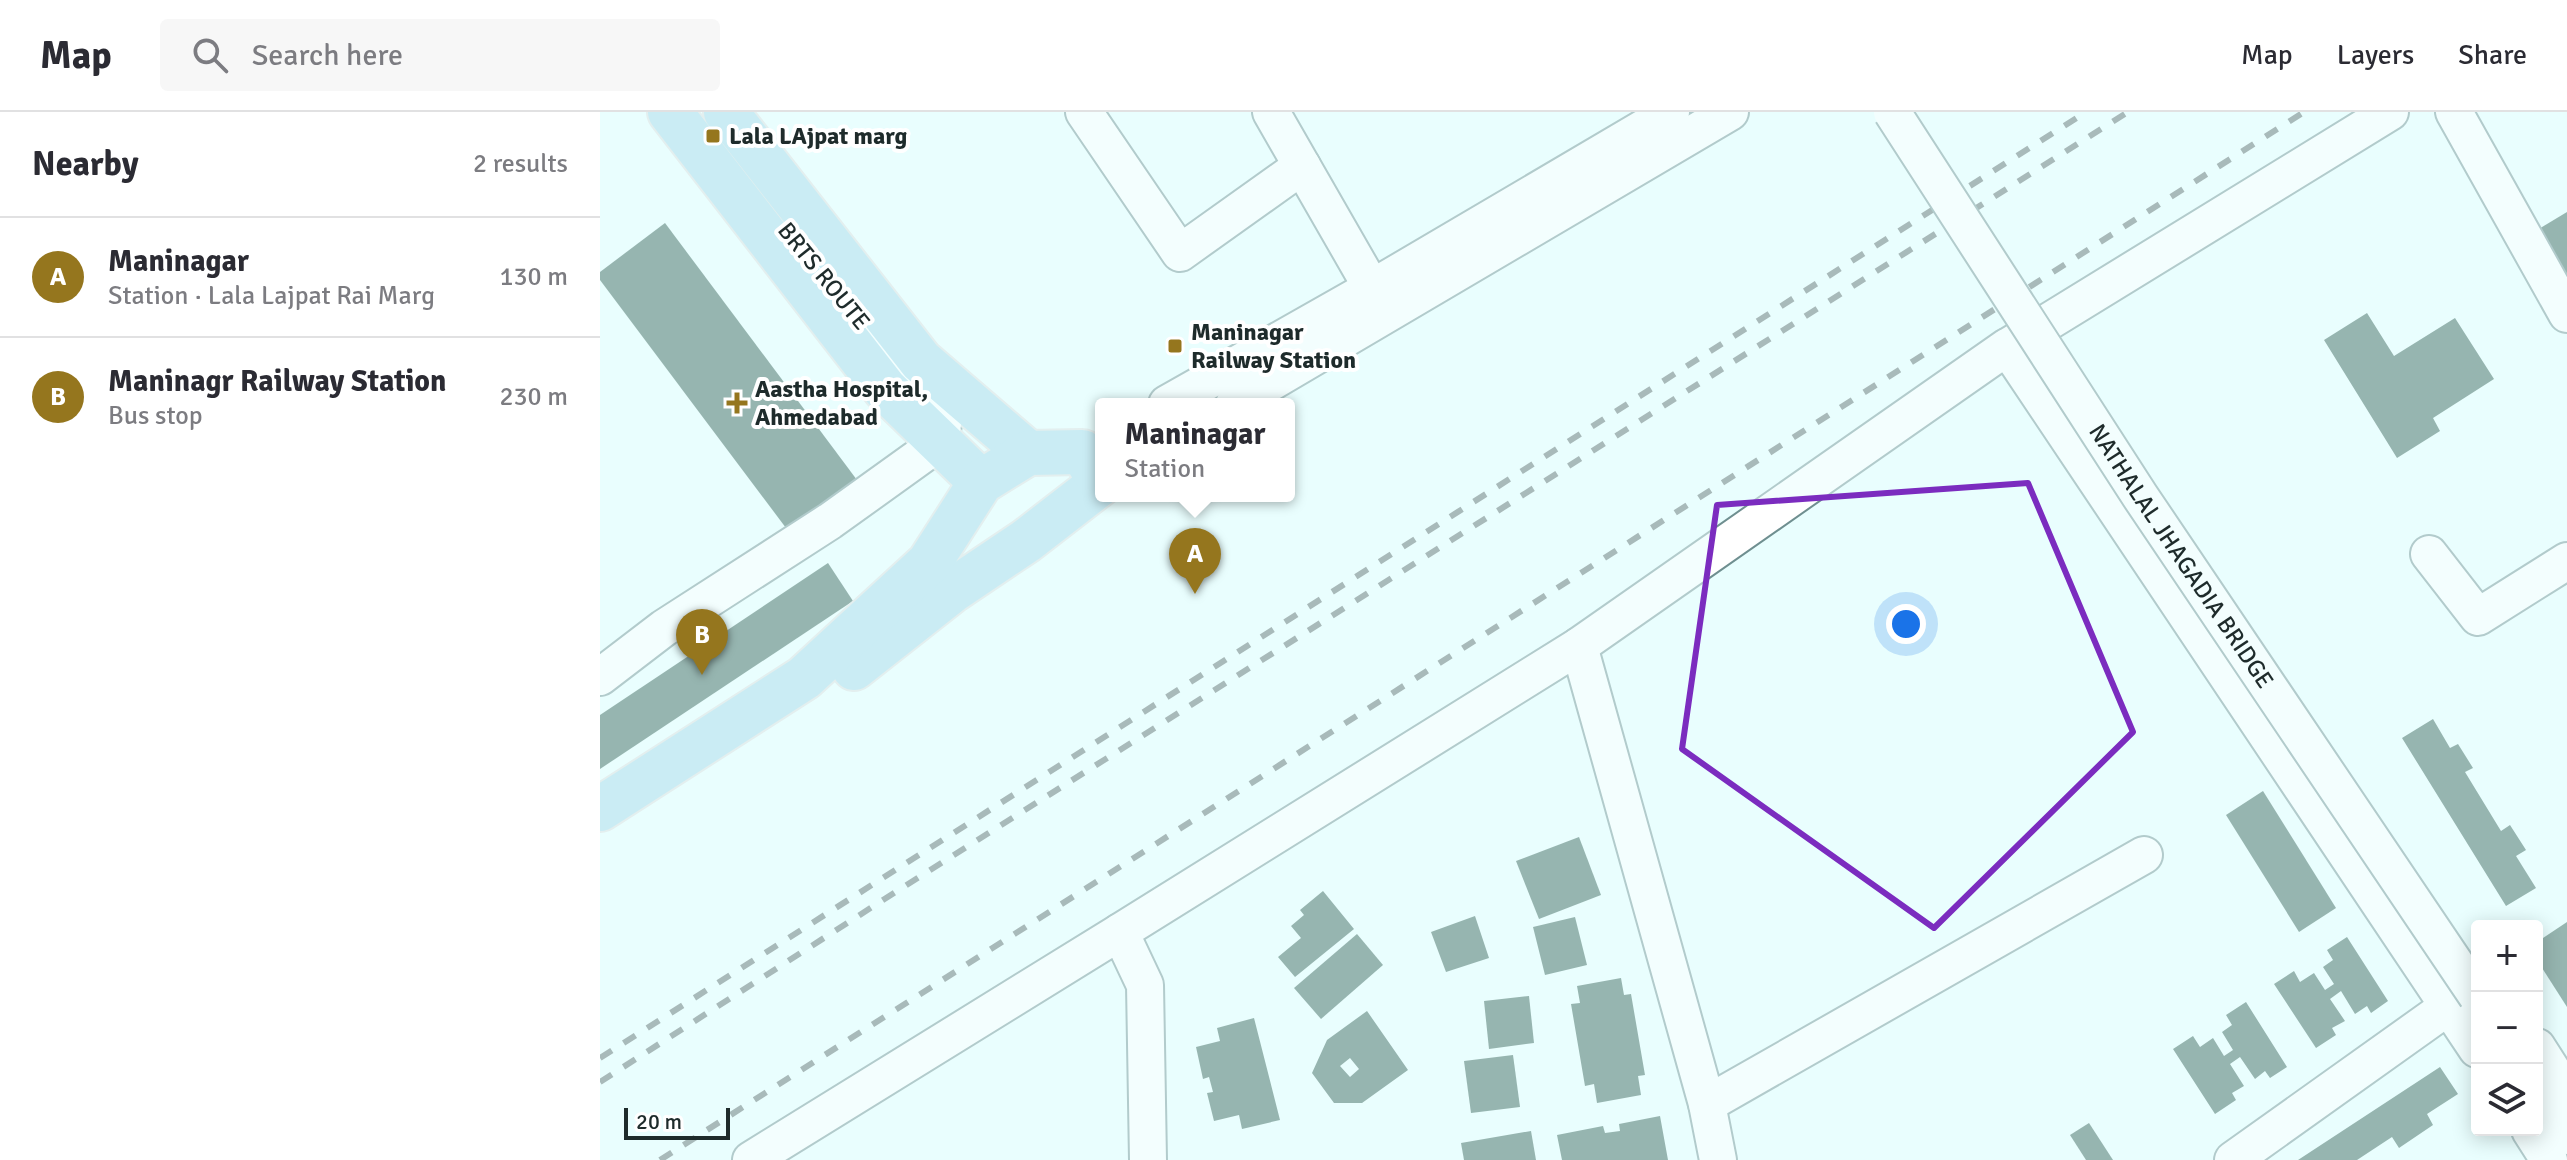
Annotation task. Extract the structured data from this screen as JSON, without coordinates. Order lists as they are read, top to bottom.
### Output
{
  "streets": {
    "street": ["BRTS ROUTE", "NATHALAL JHAGADIA BRIDGE"]
  },
  "places": {
    "transit": ["Lala LAjpat marg", "Maninagar Railway Station"],
    "health": ["Aastha Hospital, Ahmedabad"]
  },
  "scale_bar": "20 m",
  "page": {
    "header": "Map",
    "search": "Search here",
    "nav": ["Map", "Layers", "Share"],
    "heading": ["Nearby", "2 results"],
    "list": [
      {
        "mark": "A",
        "name": "Maninagar",
        "note": "Station · Lala Lajpat Rai Marg",
        "value": "130 m"
      },
      {
        "mark": "B",
        "name": "Maninagr Railway Station",
        "note": "Bus stop",
        "value": "230 m"
      }
    ],
    "popup": ["Maninagar", "Station"],
    "pins": ["A", "B"],
    "map_buttons": ["+", "−"],
    "scale": "20 m"
  }
}
